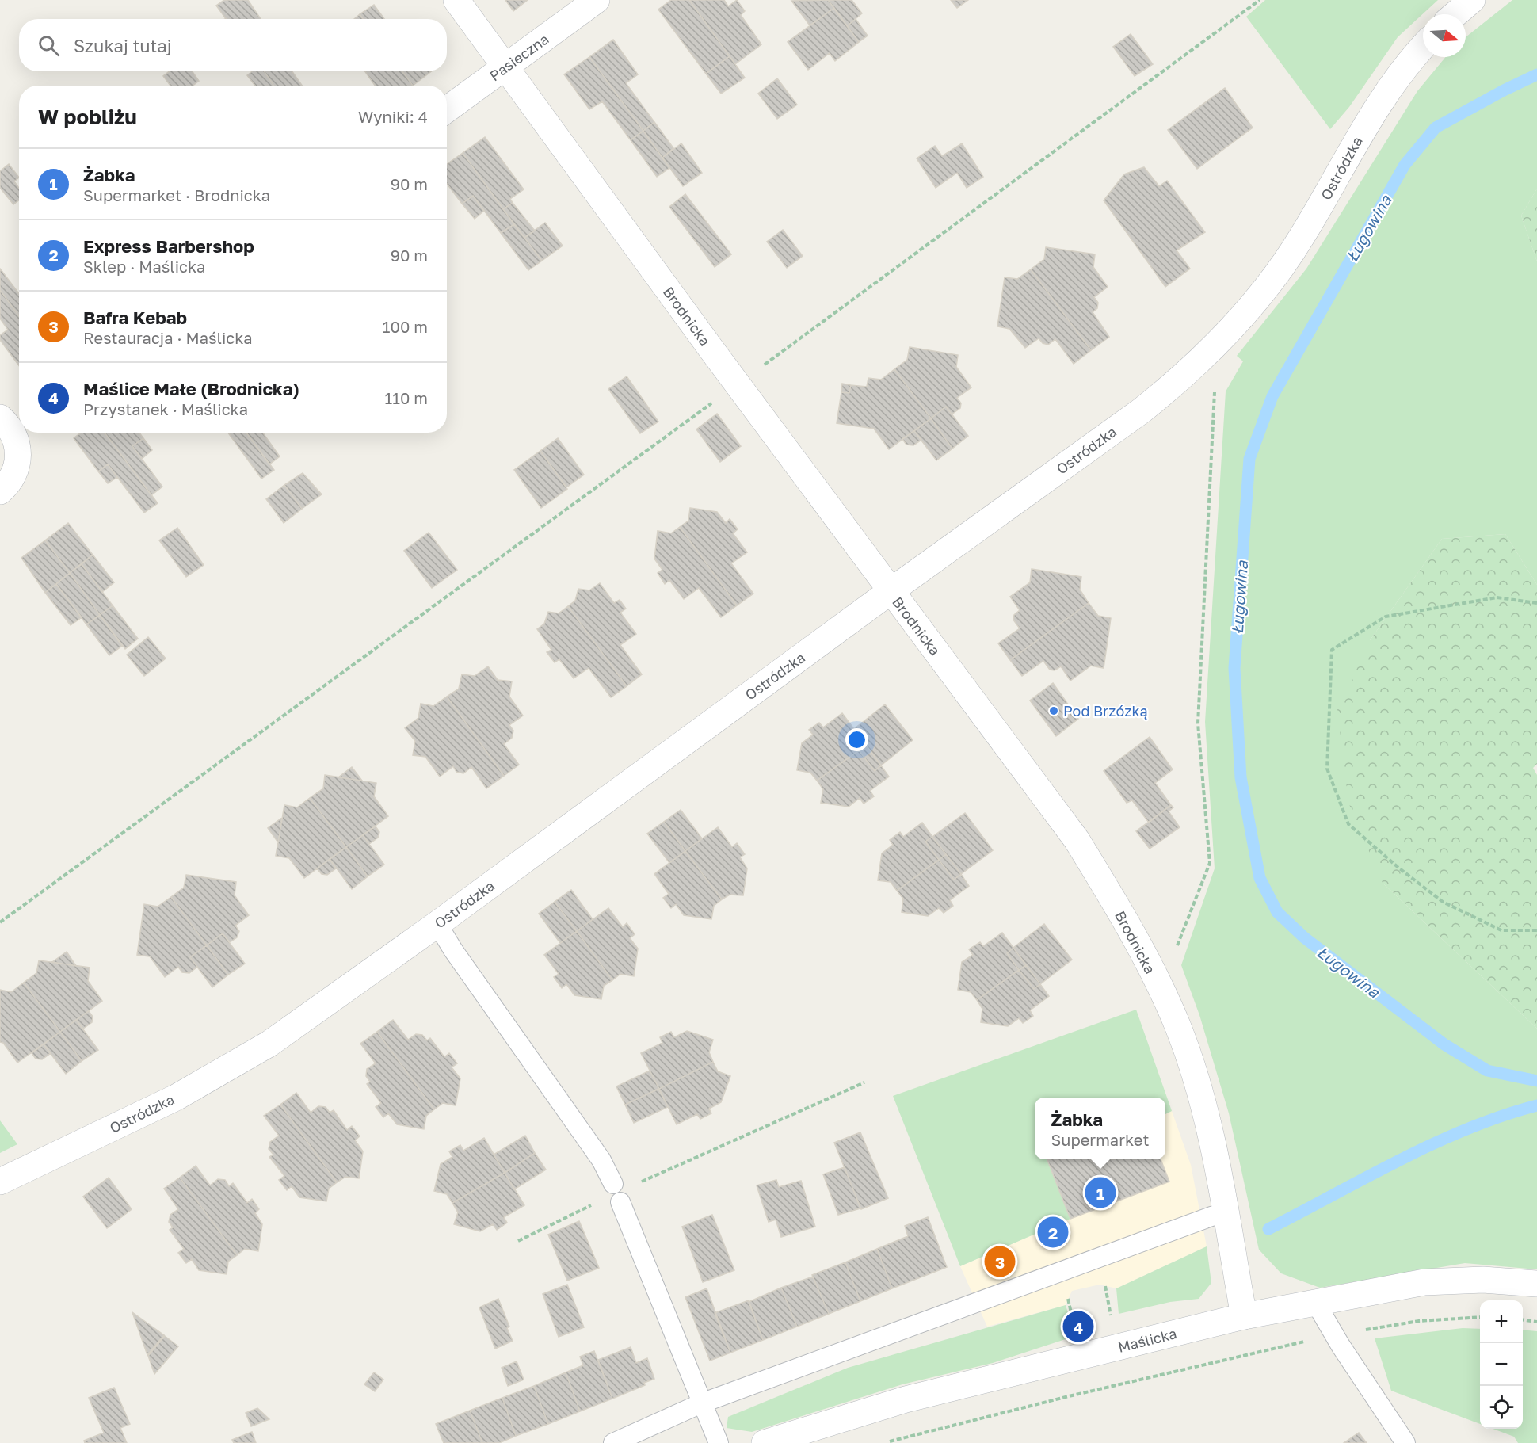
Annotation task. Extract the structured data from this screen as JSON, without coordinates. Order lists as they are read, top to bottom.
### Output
{
  "streets": {
    "street": [
      "Pasieczna",
      "Ostródzka",
      "Brodnicka",
      "Maślicka"
    ]
  },
  "crossings": [
    ["Pasieczna", "Brodnicka"],
    ["Ostródzka", "Brodnicka"],
    ["Brodnicka", "Maślicka"]
  ],
  "water": ["Ługowina"],
  "places": ["Pod Brzózką"],
  "north": "right",
  "page": {
    "search": "Szukaj tutaj",
    "heading": ["W pobliżu", "Wyniki: 4"],
    "list": [
      {
        "mark": "1",
        "name": "Żabka",
        "note": "Supermarket · Brodnicka",
        "value": "90 m"
      },
      {
        "mark": "2",
        "name": "Express Barbershop",
        "note": "Sklep · Maślicka",
        "value": "90 m"
      },
      {
        "mark": "3",
        "name": "Bafra Kebab",
        "note": "Restauracja · Maślicka",
        "value": "100 m"
      },
      {
        "mark": "4",
        "name": "Maślice Małe (Brodnicka)",
        "note": "Przystanek · Maślicka",
        "value": "110 m"
      }
    ],
    "popup": ["Żabka", "Supermarket"],
    "pins": [
      "1",
      "2",
      "3",
      "4"
    ],
    "map_buttons": ["+", "−"]
  }
}
